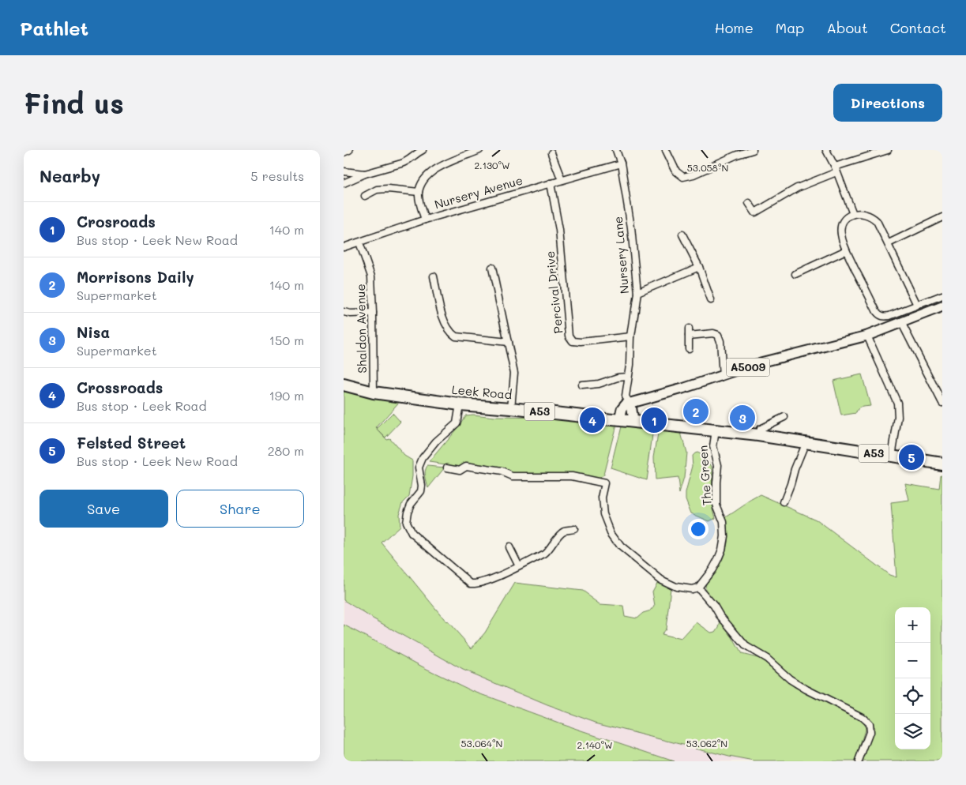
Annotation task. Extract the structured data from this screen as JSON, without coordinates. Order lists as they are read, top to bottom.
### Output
{
  "streets": {
    "highway": ["Leek Road", "A53"],
    "main road": ["A5009"],
    "street": [
      "Nursery Avenue",
      "Nursery Lane",
      "Percival Drive",
      "Shaldon Avenue",
      "The Green"
    ]
  },
  "crossings": [
    ["Nursery Avenue", "Nursery Lane"],
    ["Nursery Avenue", "Percival Drive"],
    ["Nursery Avenue", "Shaldon Avenue"],
    ["Nursery Lane", "Percival Drive"],
    ["Nursery Lane", "A5009"],
    ["Shaldon Avenue", "Leek Road"],
    ["Leek Road", "A53"],
    ["A53", "The Green"]
  ],
  "page": {
    "header": "Pathlet",
    "nav": [
      "Home",
      "Map",
      "About",
      "Contact"
    ],
    "buttons": [
      "Directions",
      ["Save", "Share"]
    ],
    "title": "Find us",
    "heading": ["Nearby", "5 results"],
    "list": [
      {
        "mark": "1",
        "name": "Crosroads",
        "note": "Bus stop · Leek New Road",
        "value": "140 m"
      },
      {
        "mark": "2",
        "name": "Morrisons Daily",
        "note": "Supermarket",
        "value": "140 m"
      },
      {
        "mark": "3",
        "name": "Nisa",
        "note": "Supermarket",
        "value": "150 m"
      },
      {
        "mark": "4",
        "name": "Crossroads",
        "note": "Bus stop · Leek Road",
        "value": "190 m"
      },
      {
        "mark": "5",
        "name": "Felsted Street",
        "note": "Bus stop · Leek New Road",
        "value": "280 m"
      }
    ],
    "pins": [
      "2",
      "3",
      "1",
      "4",
      "5"
    ],
    "map_buttons": ["+", "−"]
  },
  "coordinates": [
    "2.130°W",
    "53.058°N",
    "53.064°N",
    "53.062°N",
    "2.140°W"
  ]
}
